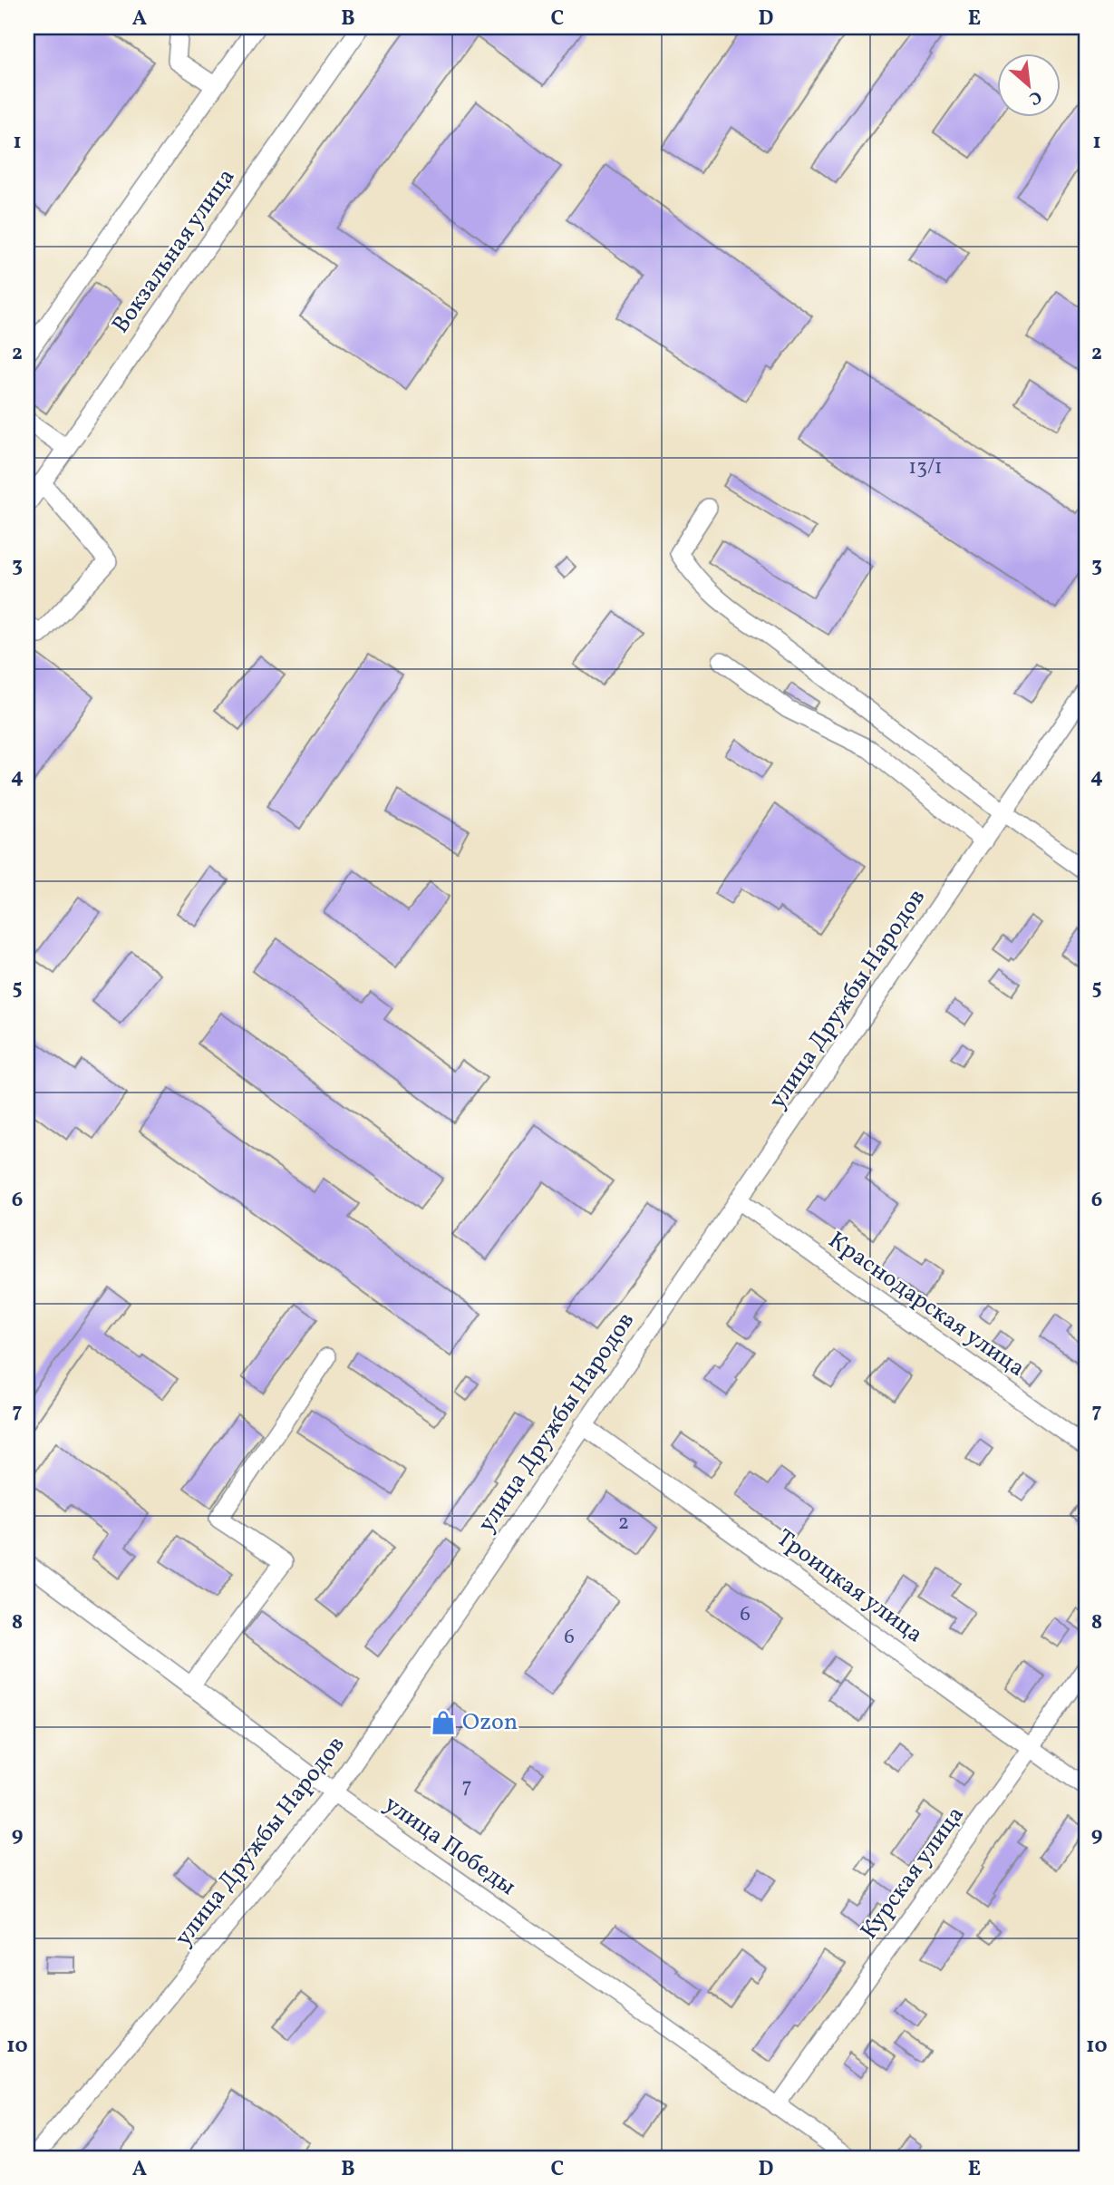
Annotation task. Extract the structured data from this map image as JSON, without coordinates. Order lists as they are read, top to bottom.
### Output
{
  "streets": {
    "street": [
      "Вокзальная улица",
      "улица Дружбы Народов",
      "Краснодарская улица",
      "Троицкая улица",
      "улица Победы",
      "Курская улица"
    ]
  },
  "crossings": [
    ["улица Дружбы Народов", "Краснодарская улица"],
    ["улица Дружбы Народов", "Троицкая улица"],
    ["улица Дружбы Народов", "улица Победы"],
    ["Троицкая улица", "Курская улица"],
    ["улица Победы", "Курская улица"]
  ],
  "places": {
    "shop": ["Ozon"]
  },
  "house_numbers": [
    "13/1",
    "2",
    "6",
    "6",
    "7"
  ],
  "north": "bottom right",
  "grid": {
    "columns": [
      "A",
      "B",
      "C",
      "D",
      "E"
    ],
    "rows": [
      "1",
      "2",
      "3",
      "4",
      "5",
      "6",
      "7",
      "8",
      "9",
      "10"
    ]
  }
}
